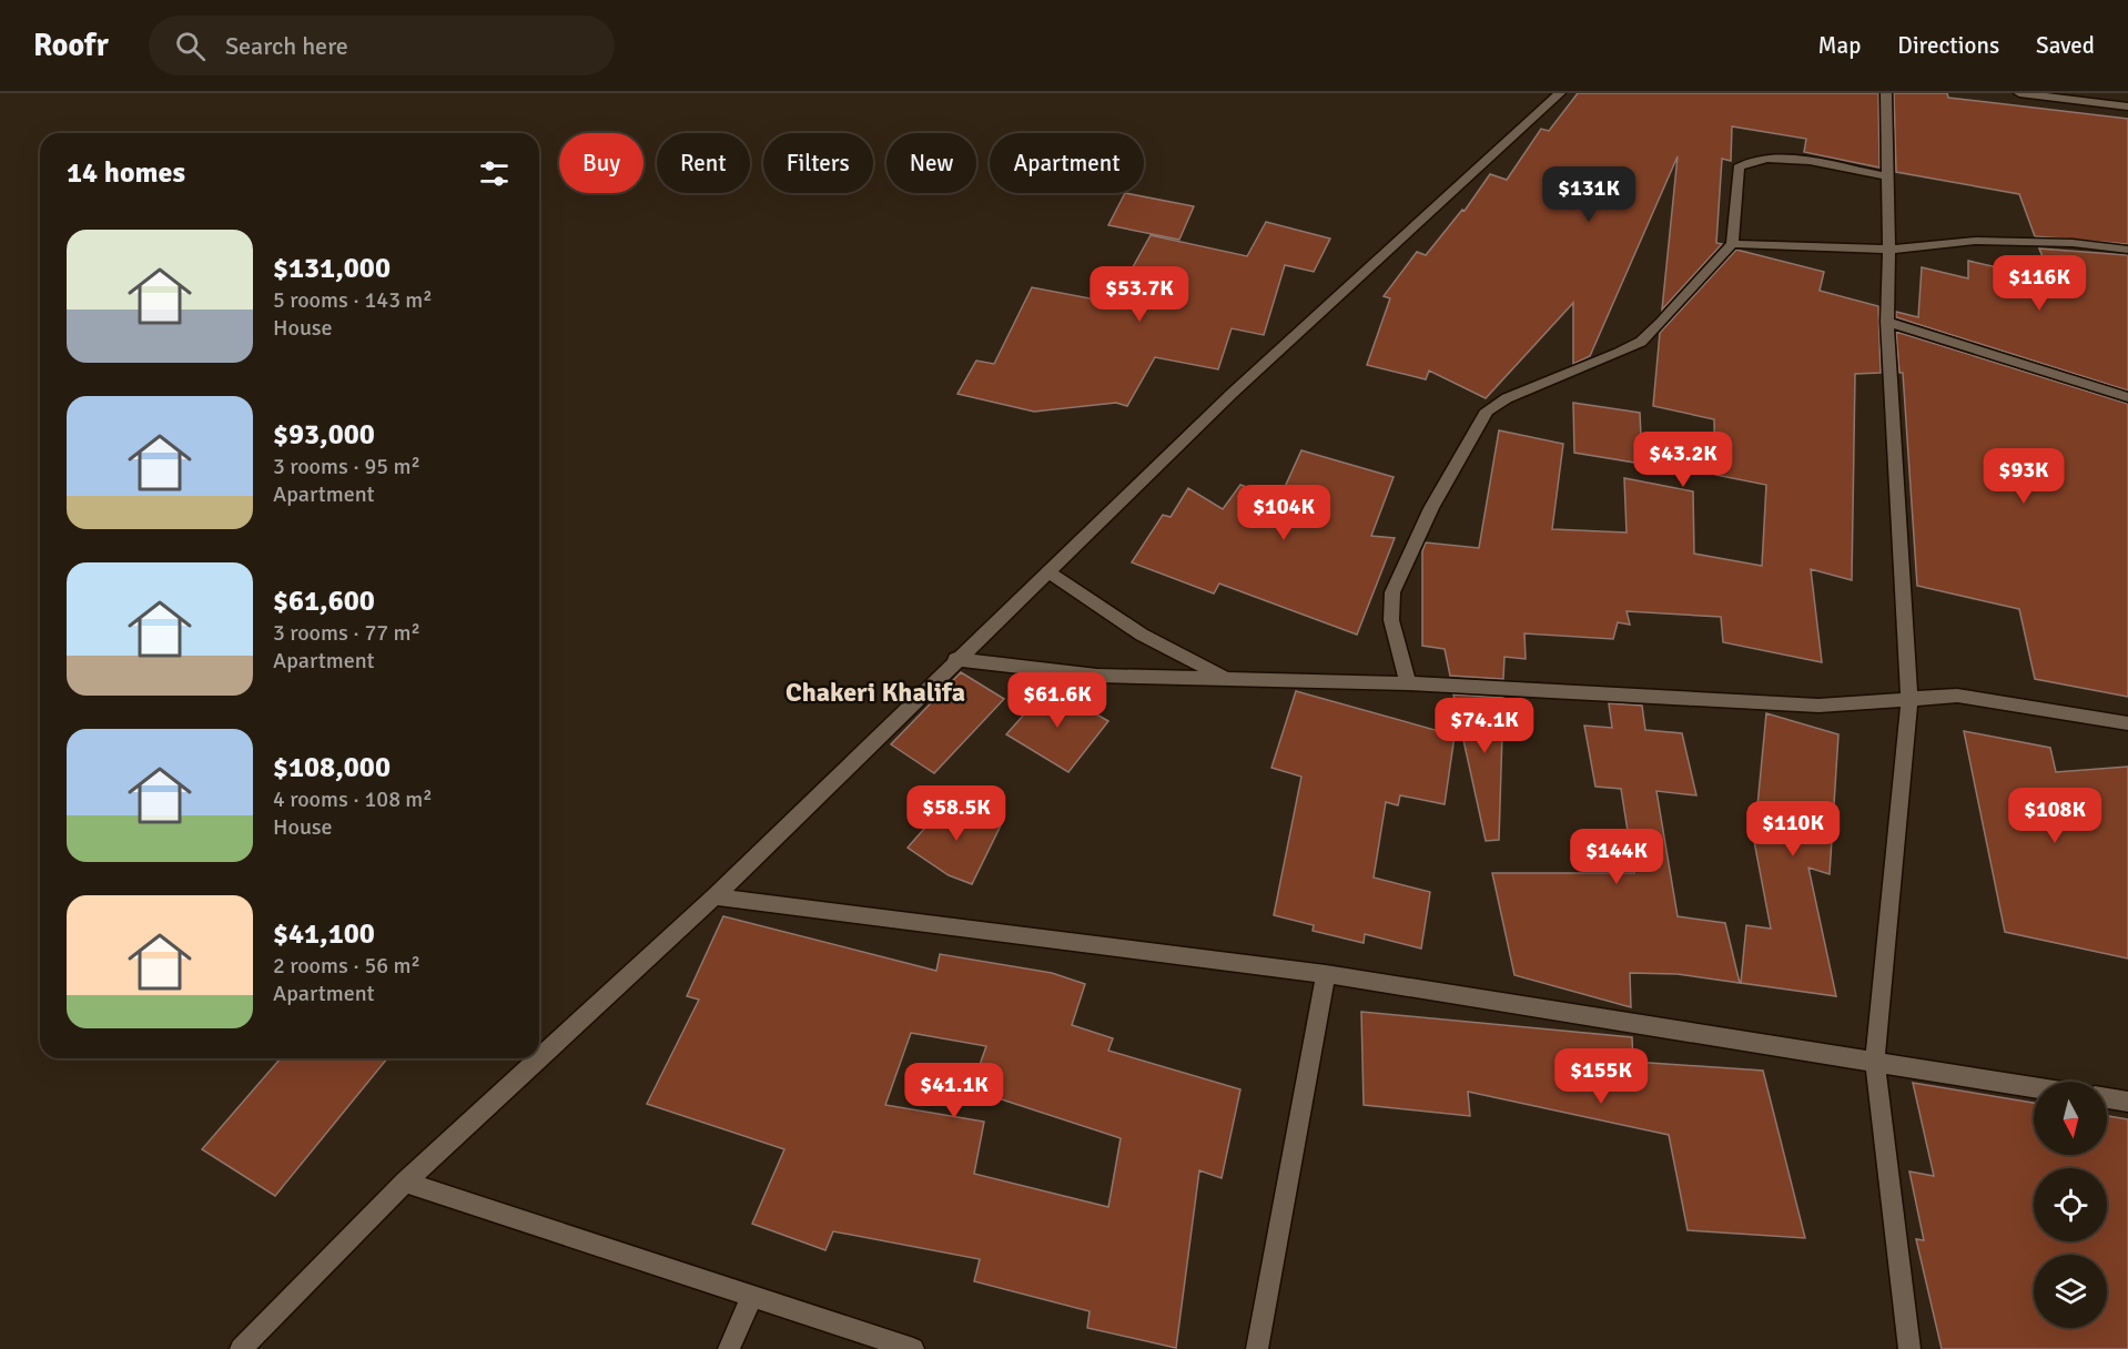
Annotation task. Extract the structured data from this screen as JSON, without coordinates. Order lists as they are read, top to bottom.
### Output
{
  "districts": ["Chakeri Khalifa"],
  "north": "bottom",
  "page": {
    "header": "Roofr",
    "search": "Search here",
    "nav": ["Map", "Directions", "Saved"],
    "chip": [
      "Buy",
      "Rent",
      "Filters",
      "New",
      "Apartment"
    ],
    "heading": "14 homes",
    "price": [
      "$131K",
      "$116K",
      "$53.7K",
      "$43.2K",
      "$93K",
      "$104K",
      "$61.6K",
      "$74.1K",
      "$58.5K",
      "$108K",
      "$110K",
      "$144K",
      "$155K",
      "$41.1K"
    ],
    "list": [
      {
        "name": "$131,000",
        "note": "5 rooms · 143 m² · House"
      },
      {
        "name": "$93,000",
        "note": "3 rooms · 95 m² · Apartment"
      },
      {
        "name": "$61,600",
        "note": "3 rooms · 77 m² · Apartment"
      },
      {
        "name": "$108,000",
        "note": "4 rooms · 108 m² · House"
      },
      {
        "name": "$41,100",
        "note": "2 rooms · 56 m² · Apartment"
      }
    ]
  }
}
